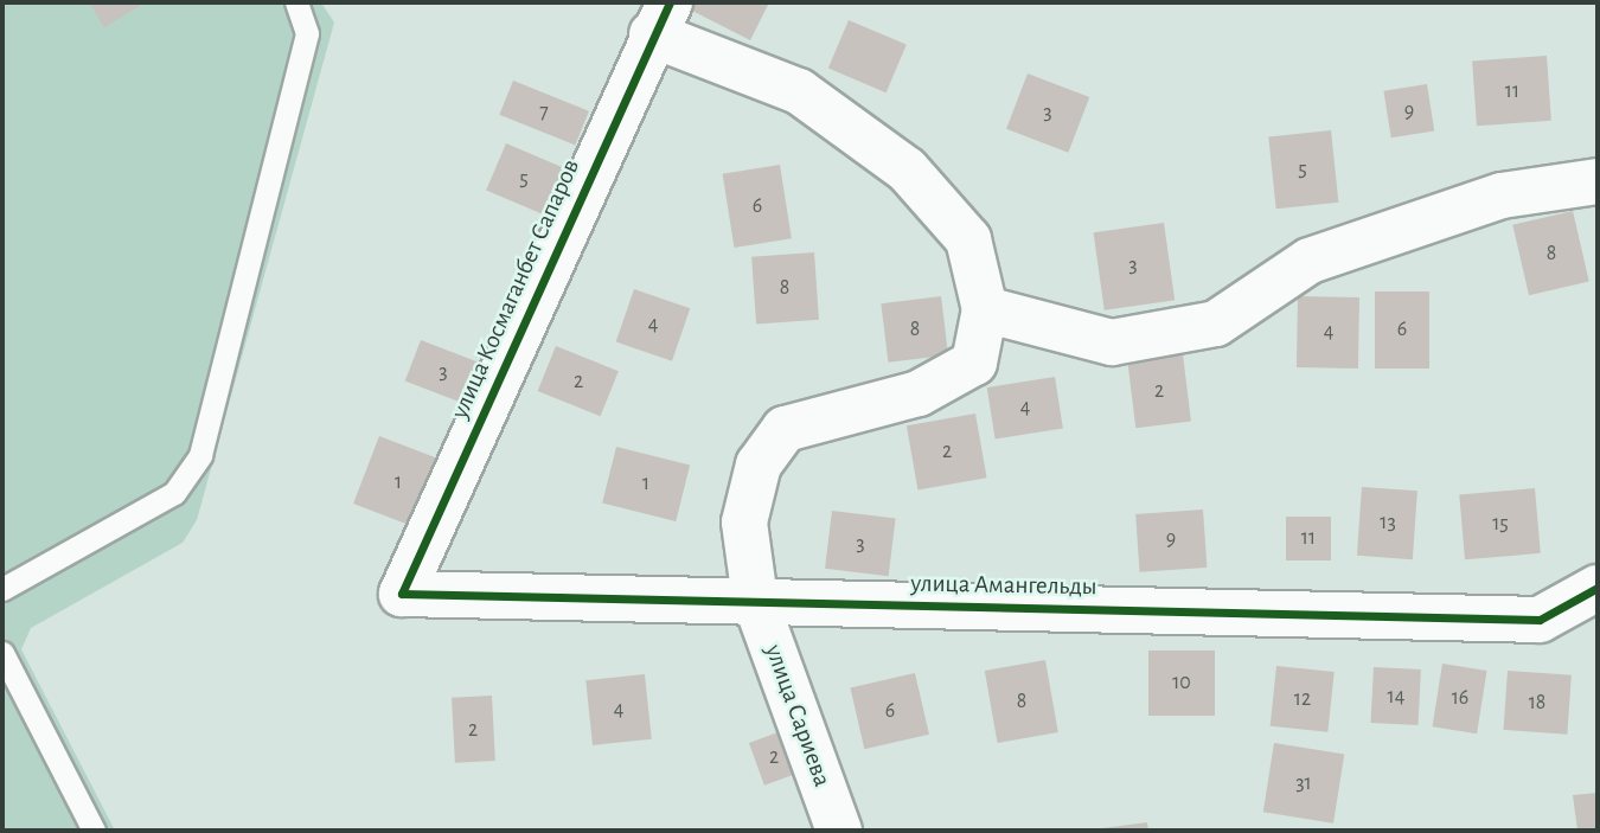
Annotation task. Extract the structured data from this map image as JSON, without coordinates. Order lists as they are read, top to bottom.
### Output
{
  "streets": {
    "street": ["улица Космаганбет Сапаров", "улица Амангельды", "улица Сариева"]
  },
  "crossings": [
    ["улица Космаганбет Сапаров", "улица Амангельды"],
    ["улица Амангельды", "улица Сариева"]
  ],
  "house_numbers": [
    "11",
    "9",
    "7",
    "3",
    "5",
    "5",
    "6",
    "8",
    "3",
    "8",
    "4",
    "8",
    "6",
    "4",
    "3",
    "2",
    "2",
    "4",
    "2",
    "1",
    "1",
    "13",
    "15",
    "11",
    "9",
    "3",
    "10",
    "14",
    "16",
    "12",
    "8",
    "18",
    "4",
    "6",
    "2",
    "2",
    "31"
  ]
}
